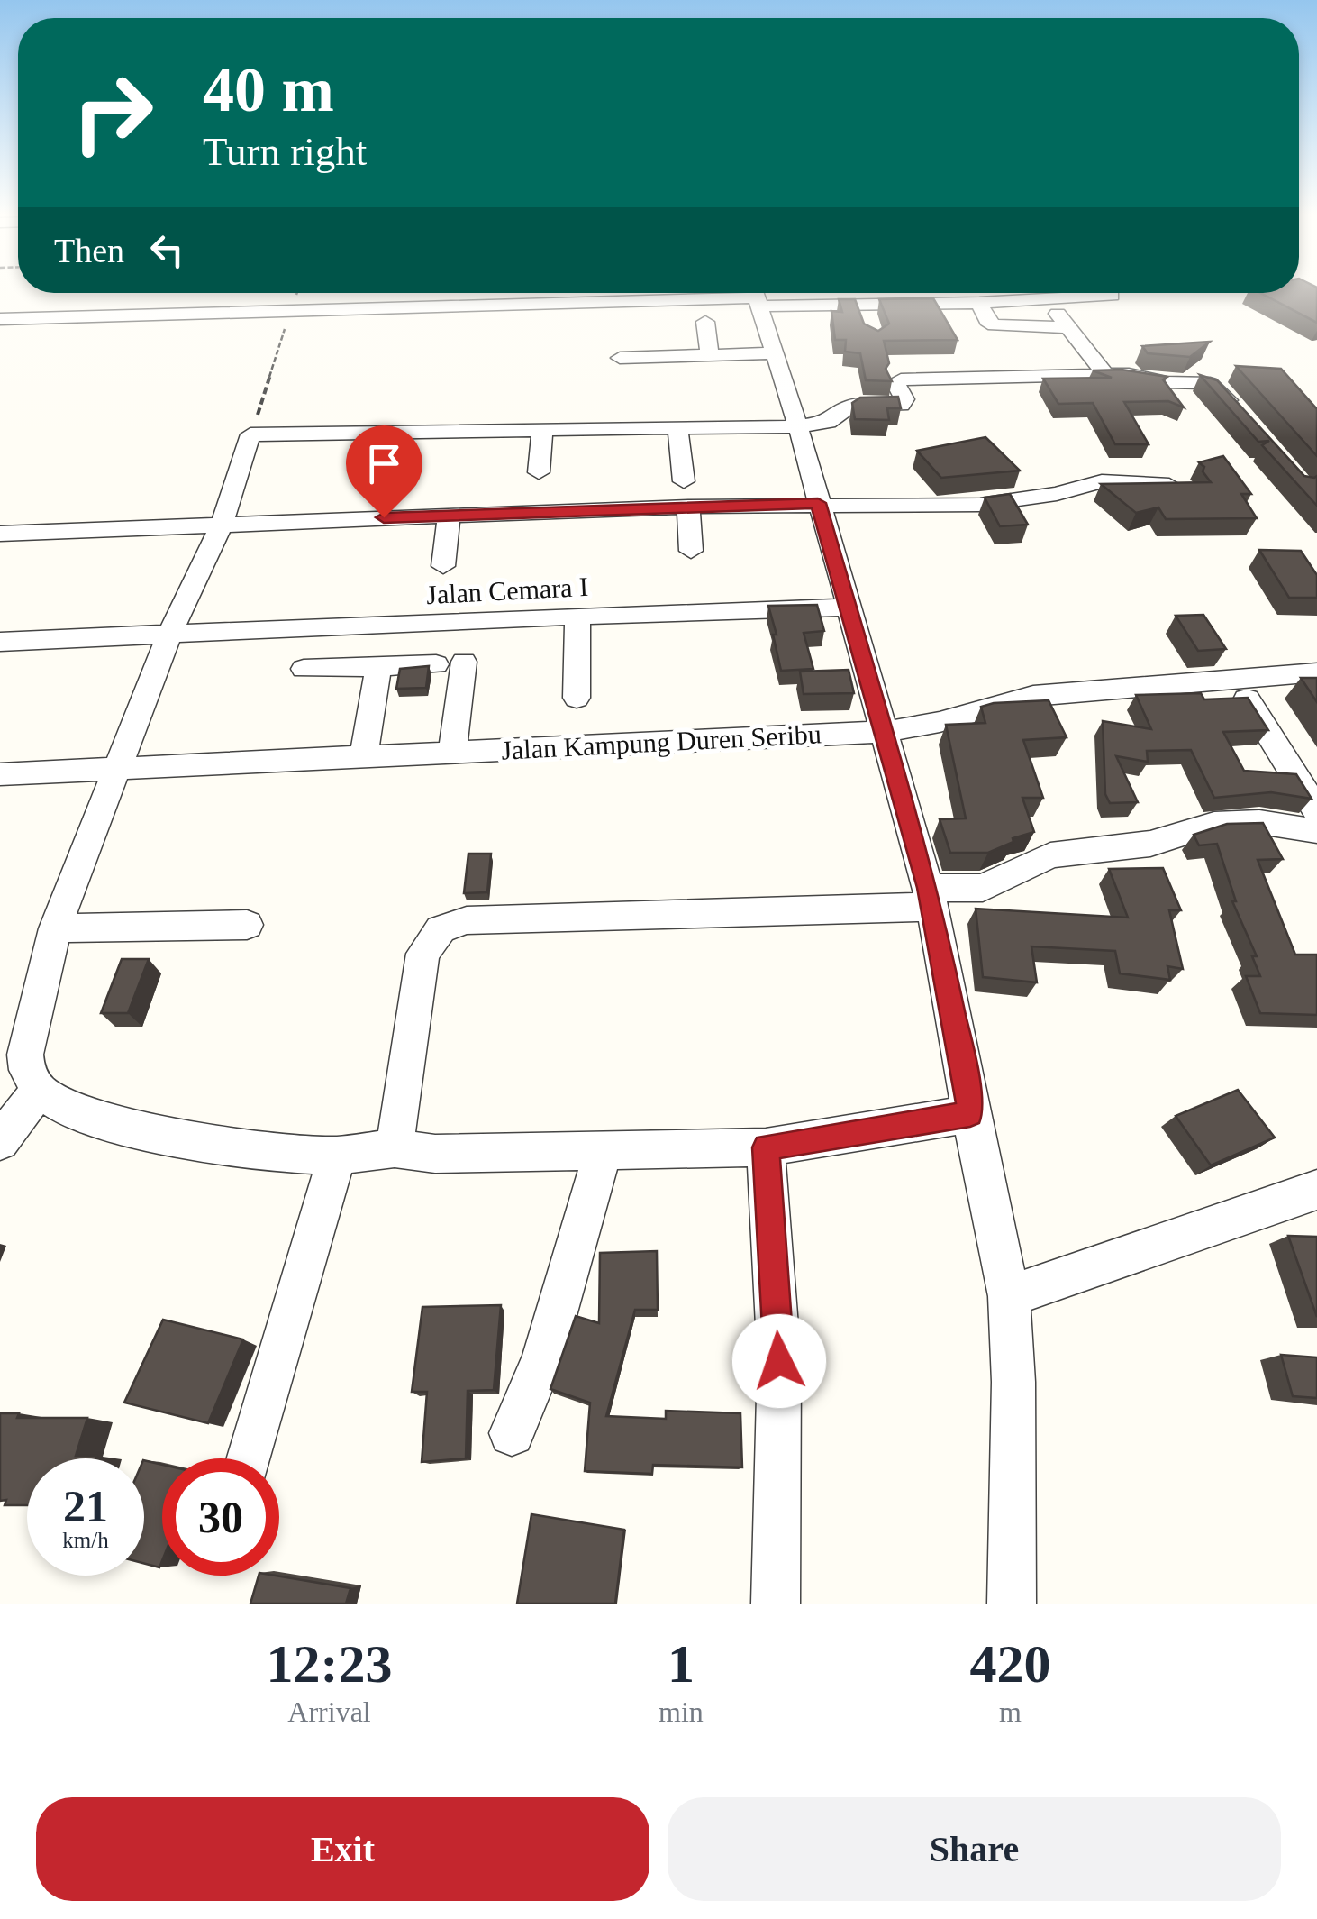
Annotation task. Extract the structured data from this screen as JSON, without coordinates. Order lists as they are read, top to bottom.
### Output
{
  "streets": {
    "street": ["Jalan Cemara I", "Jalan Kampung Duren Seribu"]
  },
  "page": {
    "turn": ["40 m", "Turn right"],
    "then": "Then",
    "speed": "21 km/h",
    "limit": "30",
    "eta": [
      "12:23",
      "Arrival",
      "1",
      "min",
      "420",
      "m"
    ],
    "buttons": ["Exit", "Share"]
  }
}
